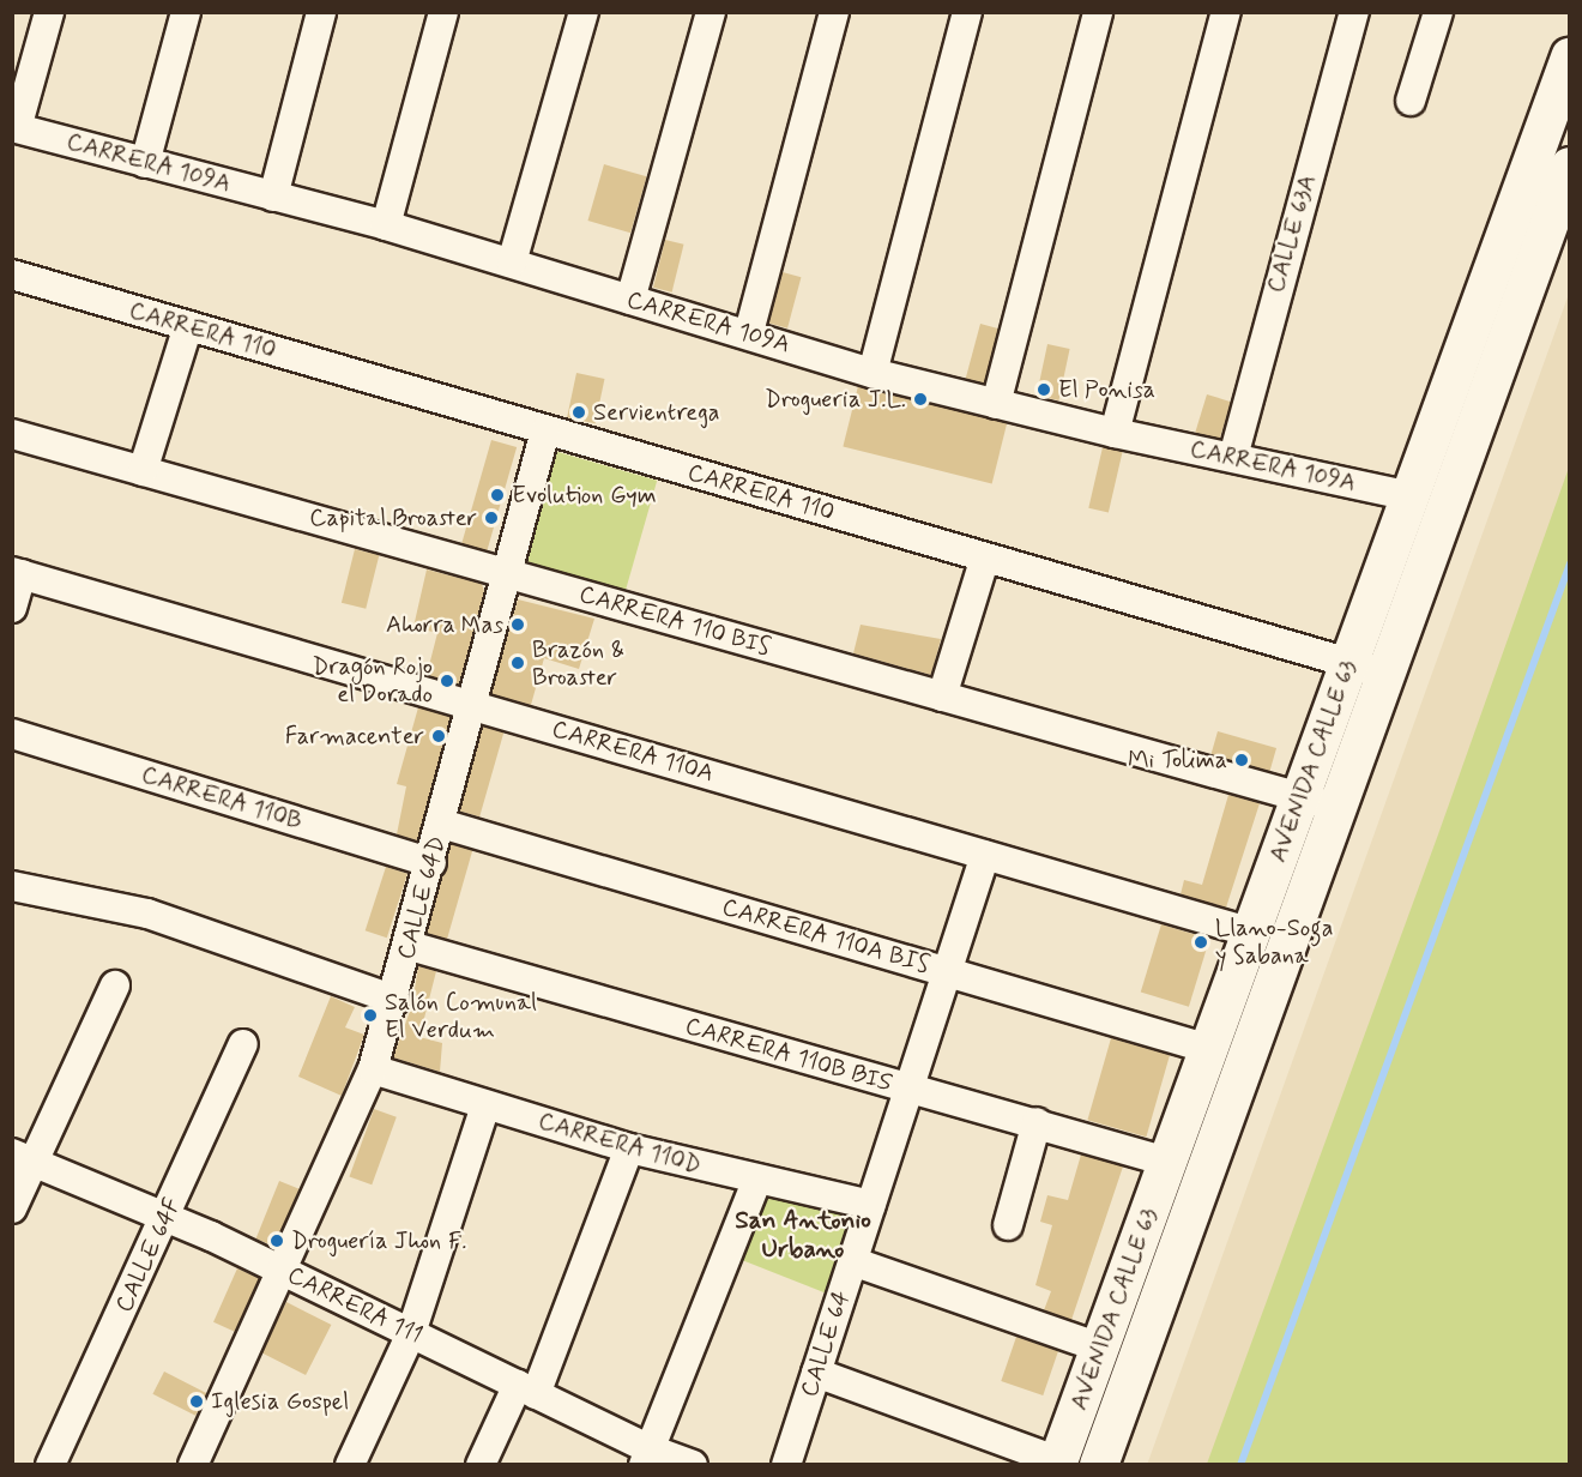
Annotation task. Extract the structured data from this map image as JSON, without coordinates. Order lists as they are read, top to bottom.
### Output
{
  "streets": {
    "main road": ["AVENIDA CALLE 63"],
    "street": [
      "CARRERA 109A",
      "CALLE 63A",
      "CARRERA 110",
      "CARRERA 110 BIS",
      "CARRERA 110A",
      "CARRERA 110B",
      "CALLE 64D",
      "CARRERA 110A BIS",
      "CARRERA 110B BIS",
      "CARRERA 110D",
      "CALLE 64F",
      "CARRERA 111",
      "CALLE 64"
    ]
  },
  "crossings": [
    ["CARRERA 109A", "CALLE 63A"],
    ["CARRERA 109A", "AVENIDA CALLE 63"],
    ["CARRERA 110", "AVENIDA CALLE 63"],
    ["CARRERA 110", "CALLE 64D"],
    ["CARRERA 110 BIS", "AVENIDA CALLE 63"],
    ["CARRERA 110 BIS", "CALLE 64D"],
    ["CARRERA 110A", "AVENIDA CALLE 63"],
    ["CARRERA 110A", "CALLE 64D"],
    ["CARRERA 110A", "CALLE 64"],
    ["AVENIDA CALLE 63", "CARRERA 110A BIS"],
    ["AVENIDA CALLE 63", "CARRERA 110B BIS"],
    ["CARRERA 110B", "CALLE 64D"],
    ["CALLE 64D", "CARRERA 110A BIS"],
    ["CALLE 64D", "CARRERA 110B BIS"],
    ["CALLE 64D", "CARRERA 110D"],
    ["CALLE 64D", "CARRERA 111"],
    ["CARRERA 110A BIS", "CALLE 64"],
    ["CARRERA 110B BIS", "CALLE 64"],
    ["CARRERA 110D", "CALLE 64"],
    ["CALLE 64F", "CARRERA 111"]
  ],
  "districts": ["San Antonio Urbano"],
  "places": [
    "El Ponisa",
    "Drogueria J.L.",
    "Servientrega",
    "Evolution Gym",
    "Capital Broaster",
    "Ahorra Mas",
    "Brazón & Broaster",
    "Dragón Rojo el Dorado",
    "Farmacenter",
    "Mi Tolima",
    "Llano-Soga y Sabana",
    "Salón Comunal El Verdum",
    "Droguería Jhon F.",
    "Iglesia Gospel"
  ]
}
